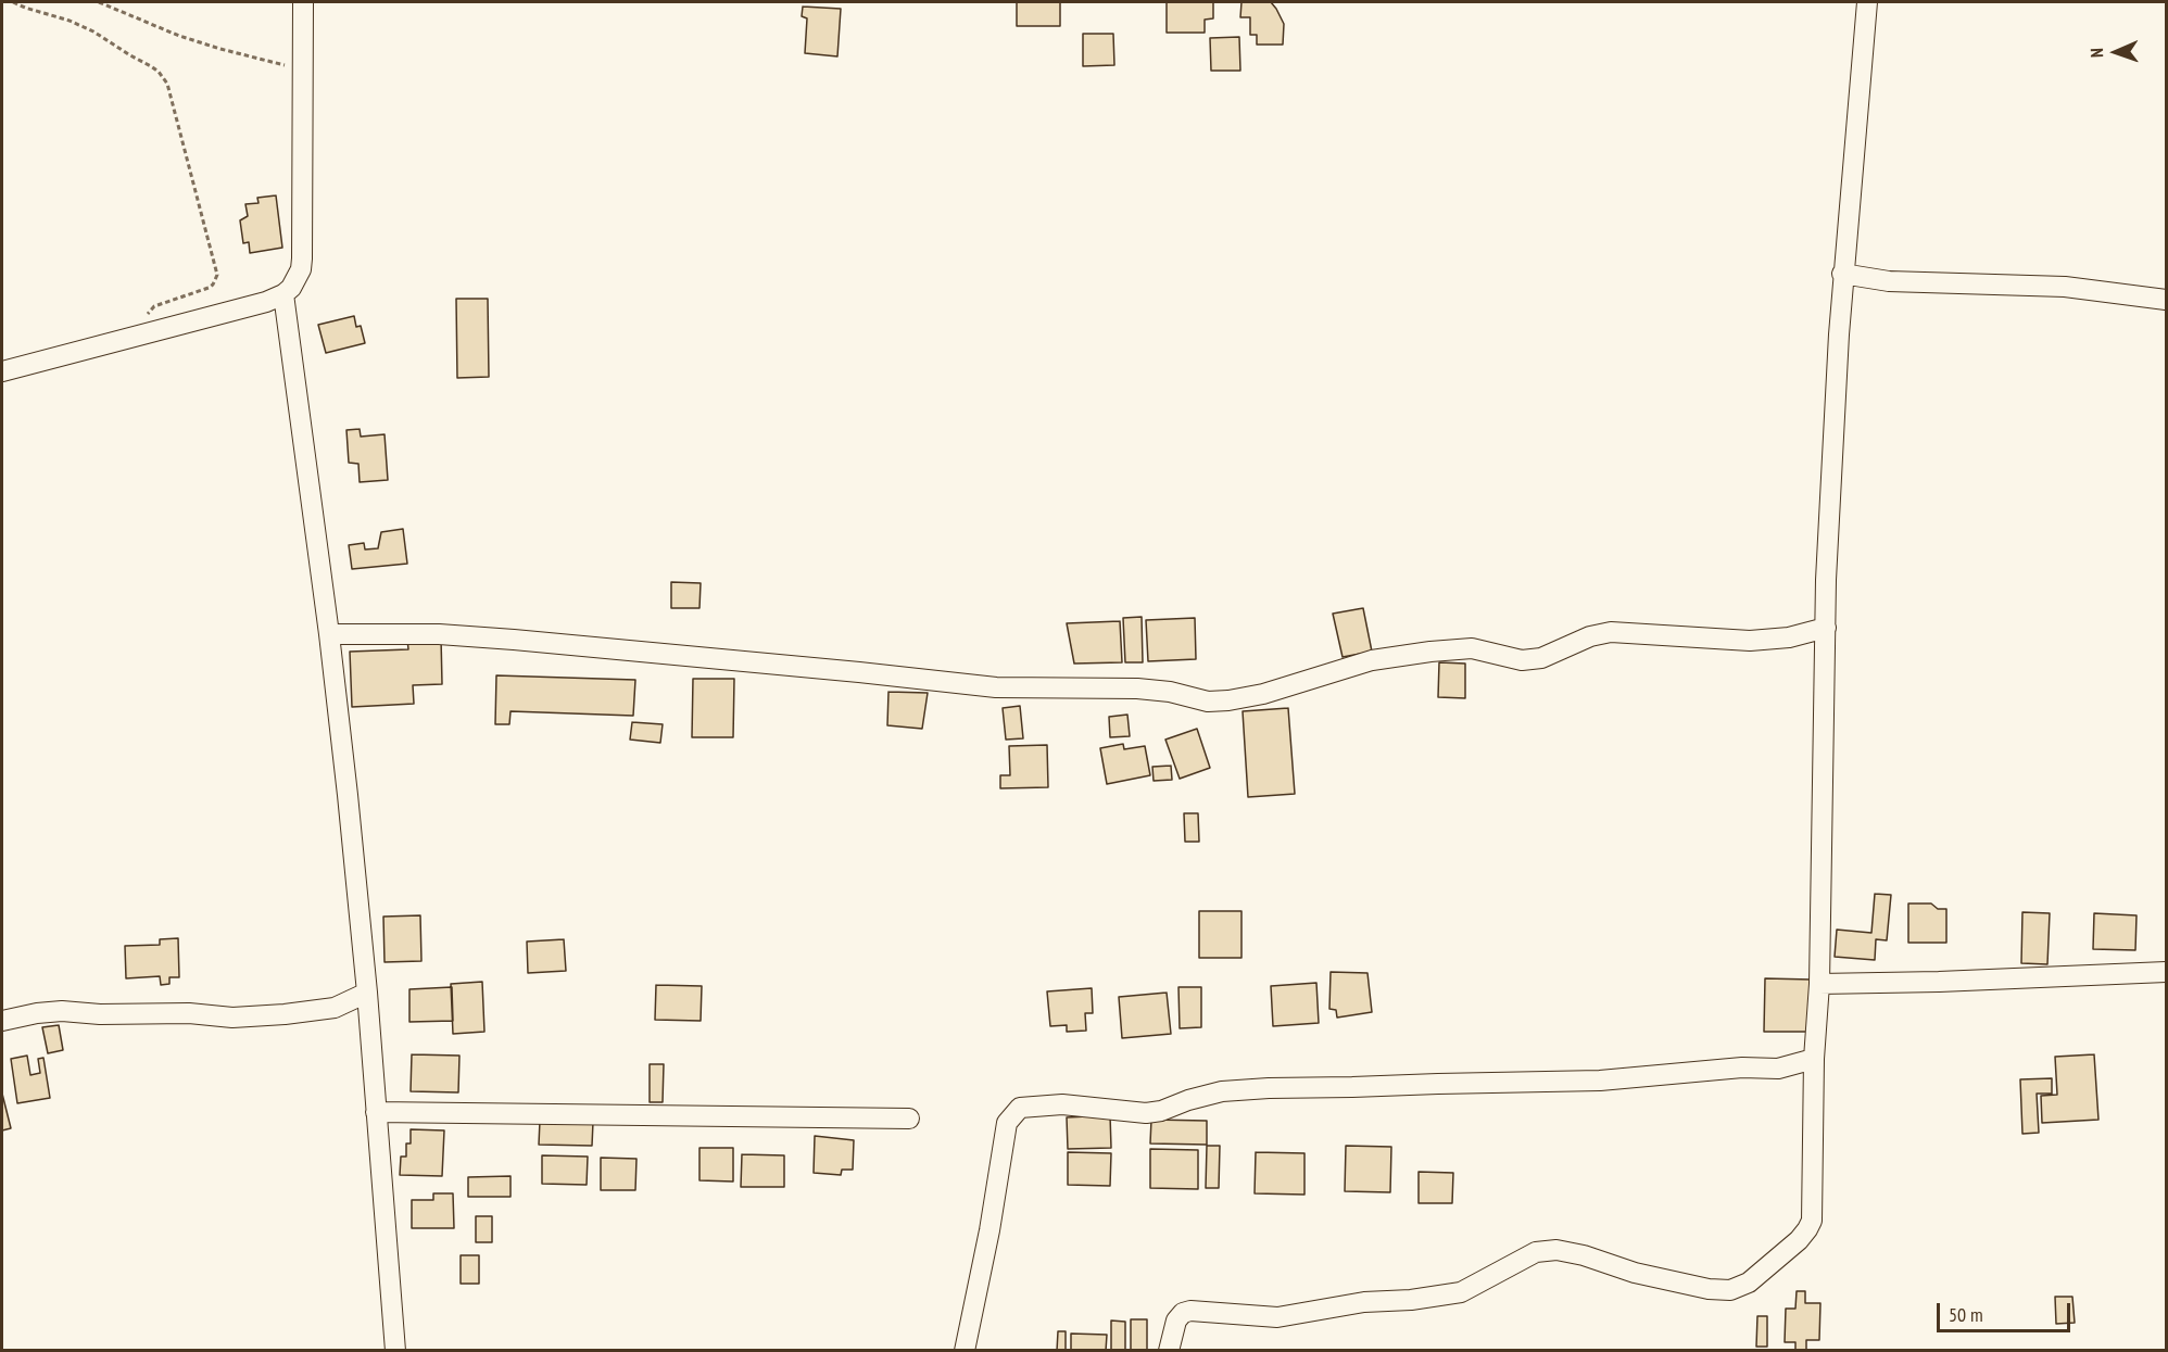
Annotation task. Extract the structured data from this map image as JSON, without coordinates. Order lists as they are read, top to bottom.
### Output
{
  "scale_bar": "50 m",
  "north": "left"
}
